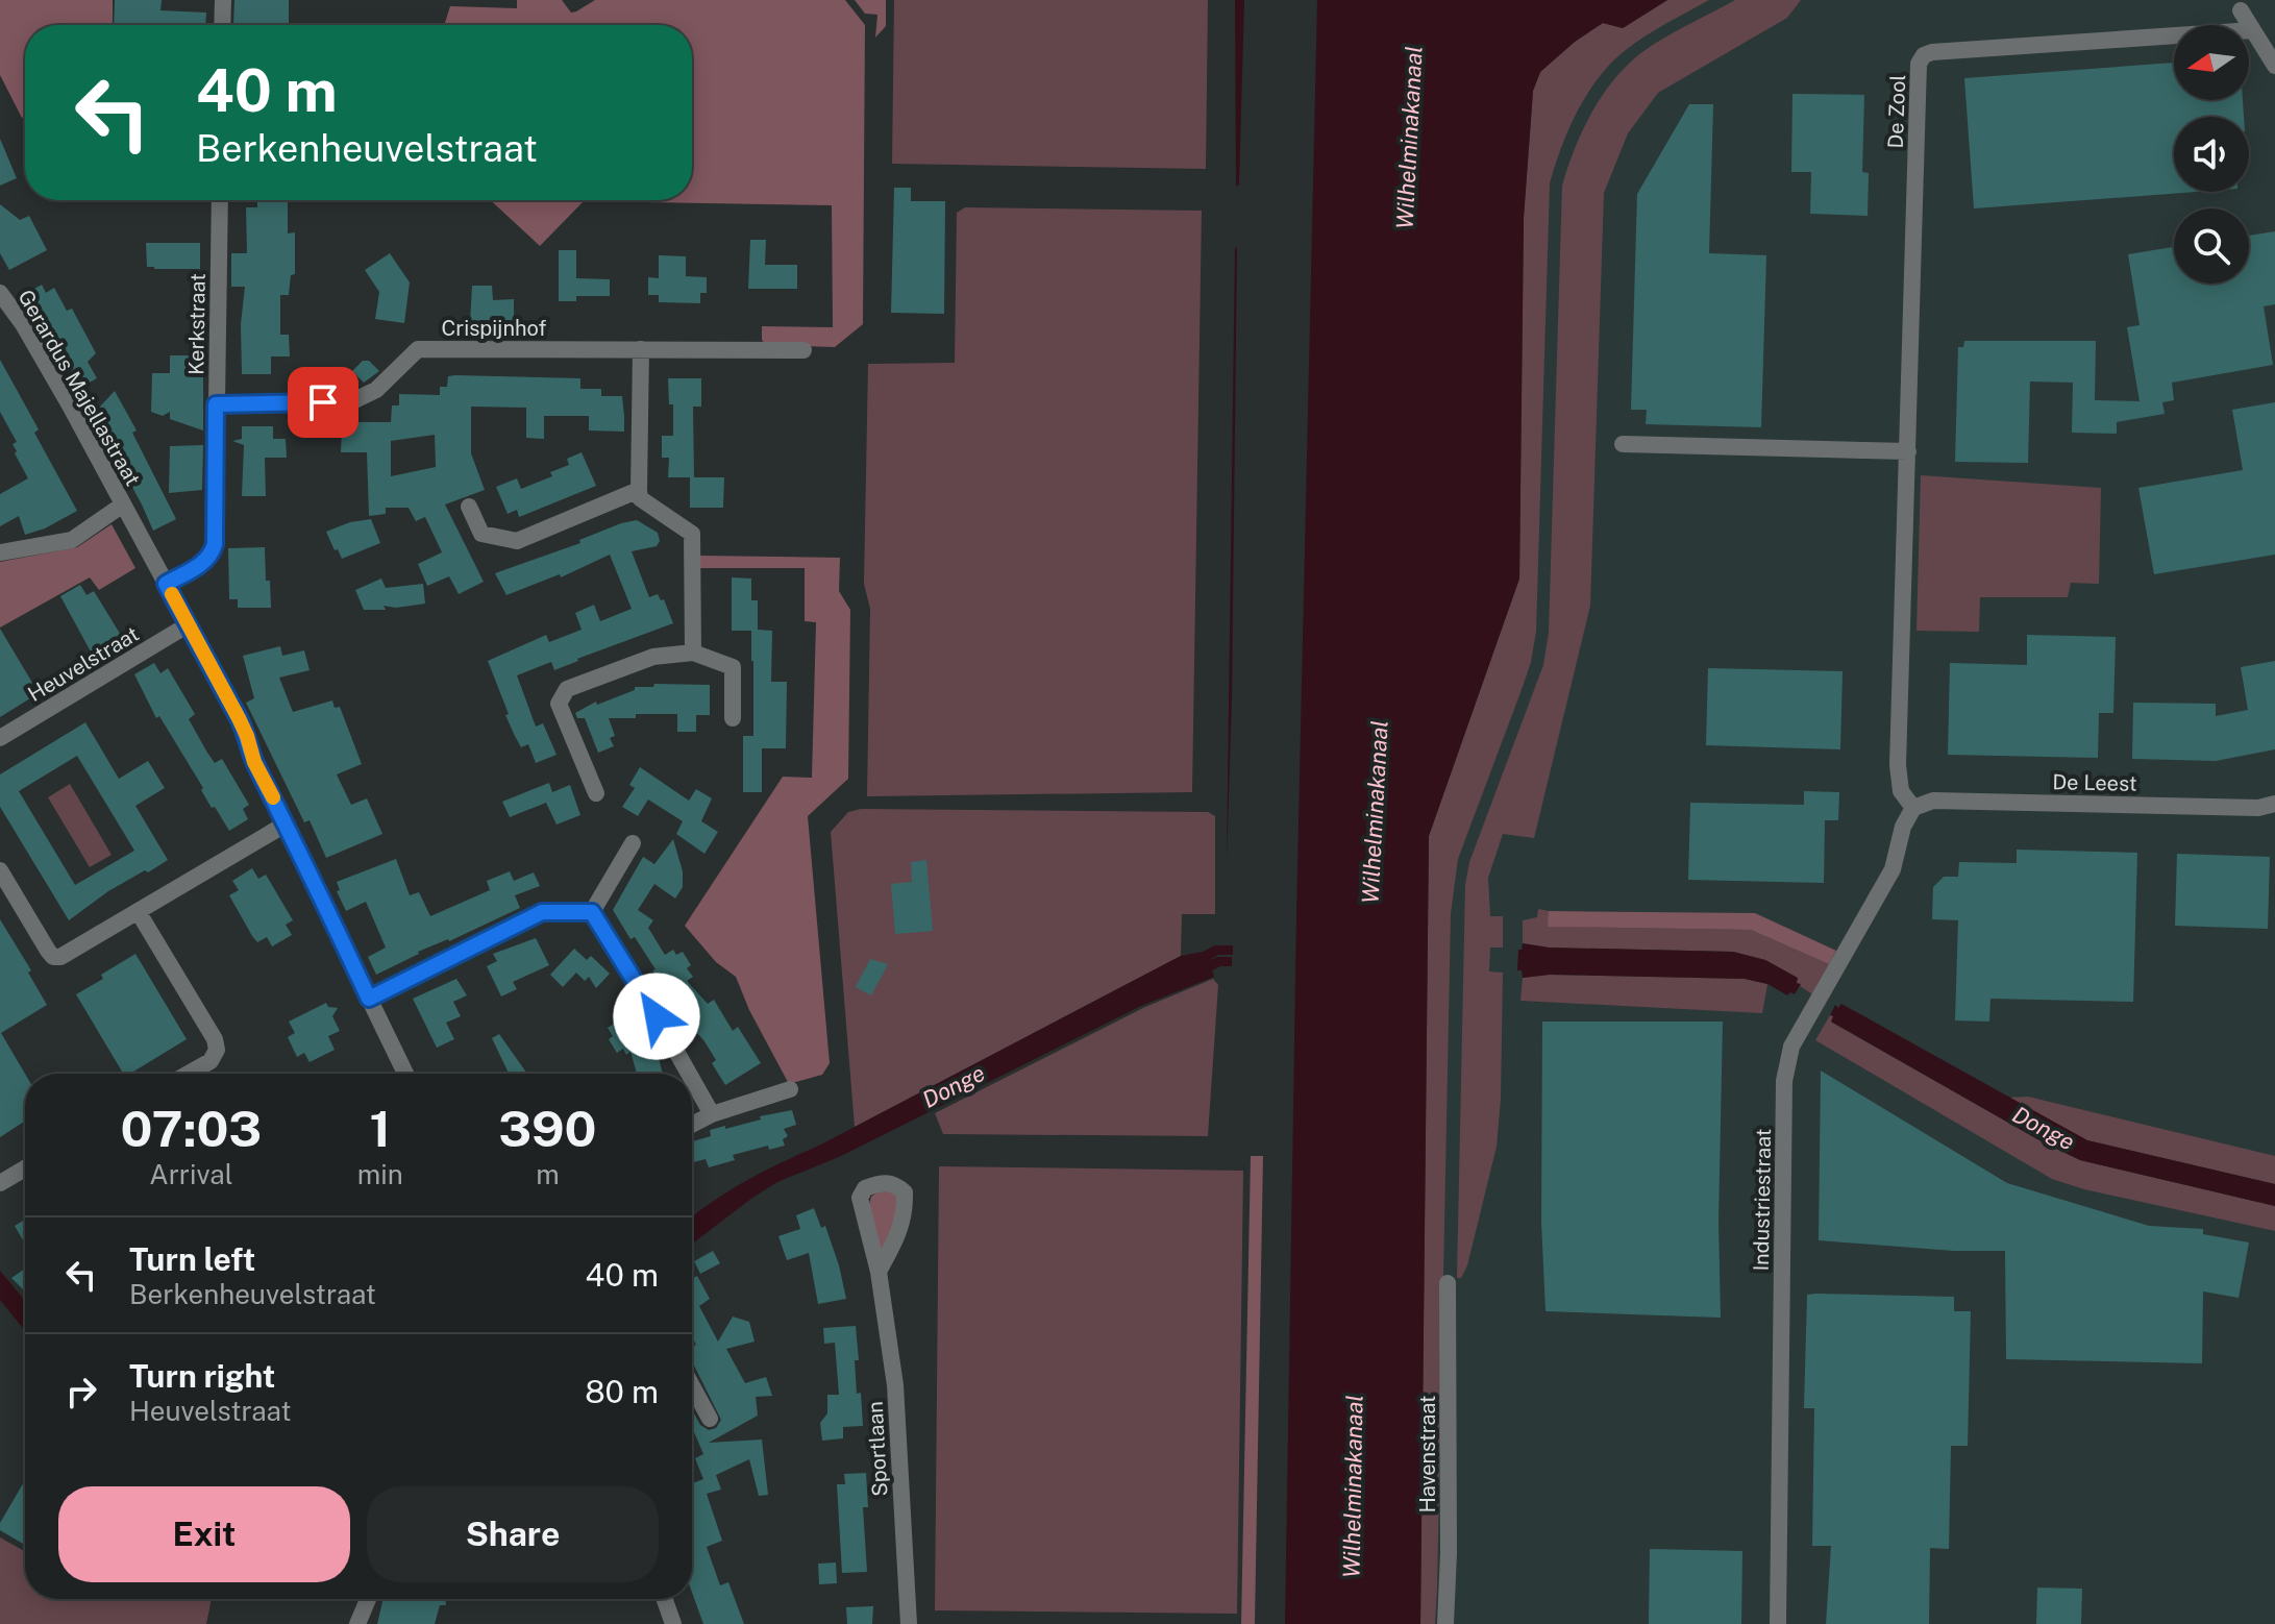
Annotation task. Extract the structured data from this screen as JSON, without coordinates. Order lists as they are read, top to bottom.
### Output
{
  "streets": {
    "street": [
      "De Zool",
      "Kerkstraat",
      "Crispijnhof",
      "Gerardus Majellastraat",
      "Heuvelstraat",
      "De Leest",
      "Industriestraat",
      "Sportlaan",
      "Havenstraat"
    ]
  },
  "crossings": [
    ["De Zool", "De Leest"],
    ["De Zool", "Industriestraat"],
    ["Kerkstraat", "Crispijnhof"],
    ["De Leest", "Industriestraat"]
  ],
  "water": ["Wilhelminakanaal", "Donge"],
  "north": "left",
  "page": {
    "turn": ["40 m", "Berkenheuvelstraat"],
    "eta": [
      "07:03",
      "Arrival",
      "1",
      "min",
      "390",
      "m"
    ],
    "list": [
      {
        "name": "Turn left",
        "note": "Berkenheuvelstraat",
        "value": "40 m"
      },
      {
        "name": "Turn right",
        "note": "Heuvelstraat",
        "value": "80 m"
      }
    ],
    "buttons": ["Exit", "Share"]
  }
}
